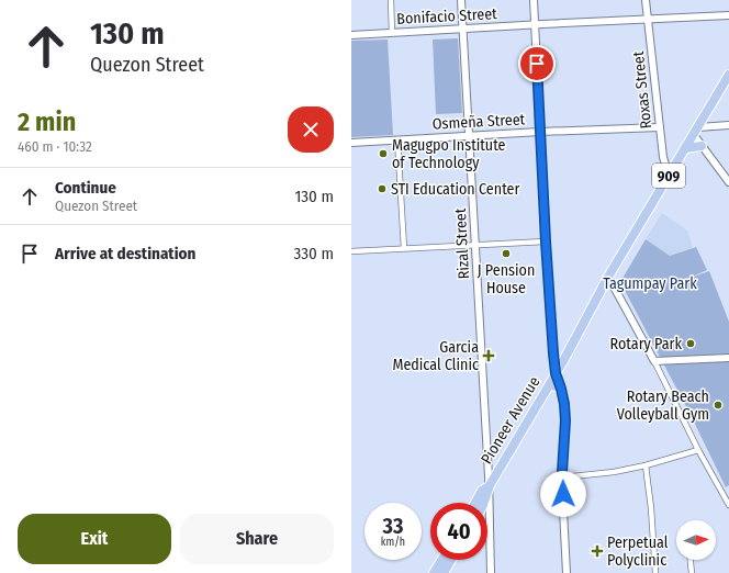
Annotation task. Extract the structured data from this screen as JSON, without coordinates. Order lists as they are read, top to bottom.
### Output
{
  "streets": {
    "highway": ["909", "Pioneer Avenue"],
    "street": [
      "Bonifacio Street",
      "Roxas Street",
      "Osmeña Street",
      "Rizal Street"
    ]
  },
  "crossings": [
    ["Bonifacio Street", "Roxas Street"],
    ["Bonifacio Street", "Rizal Street"],
    ["Roxas Street", "Osmeña Street"],
    ["Roxas Street", "Pioneer Avenue"],
    ["Osmeña Street", "Rizal Street"],
    ["Rizal Street", "Pioneer Avenue"]
  ],
  "parks": ["Tagumpay Park"],
  "places": {
    "other": [
      "Magugpo Institute of Technology",
      "STI Education Center",
      "J Pension House",
      "Rotary Park",
      "Rotary Beach Volleyball Gym"
    ],
    "health": ["Garcia Medical Clinic", "Perpetual Polyclinic"]
  },
  "north": "right",
  "page": {
    "turn": ["130 m", "Quezon Street"],
    "heading": ["2 min", "460 m · 10:32"],
    "list": [
      {
        "name": "Continue",
        "note": "Quezon Street",
        "value": "130 m"
      },
      {
        "name": "Arrive at destination",
        "value": "330 m"
      }
    ],
    "speed": "33 km/h",
    "limit": "40",
    "buttons": ["Exit", "Share"]
  }
}
